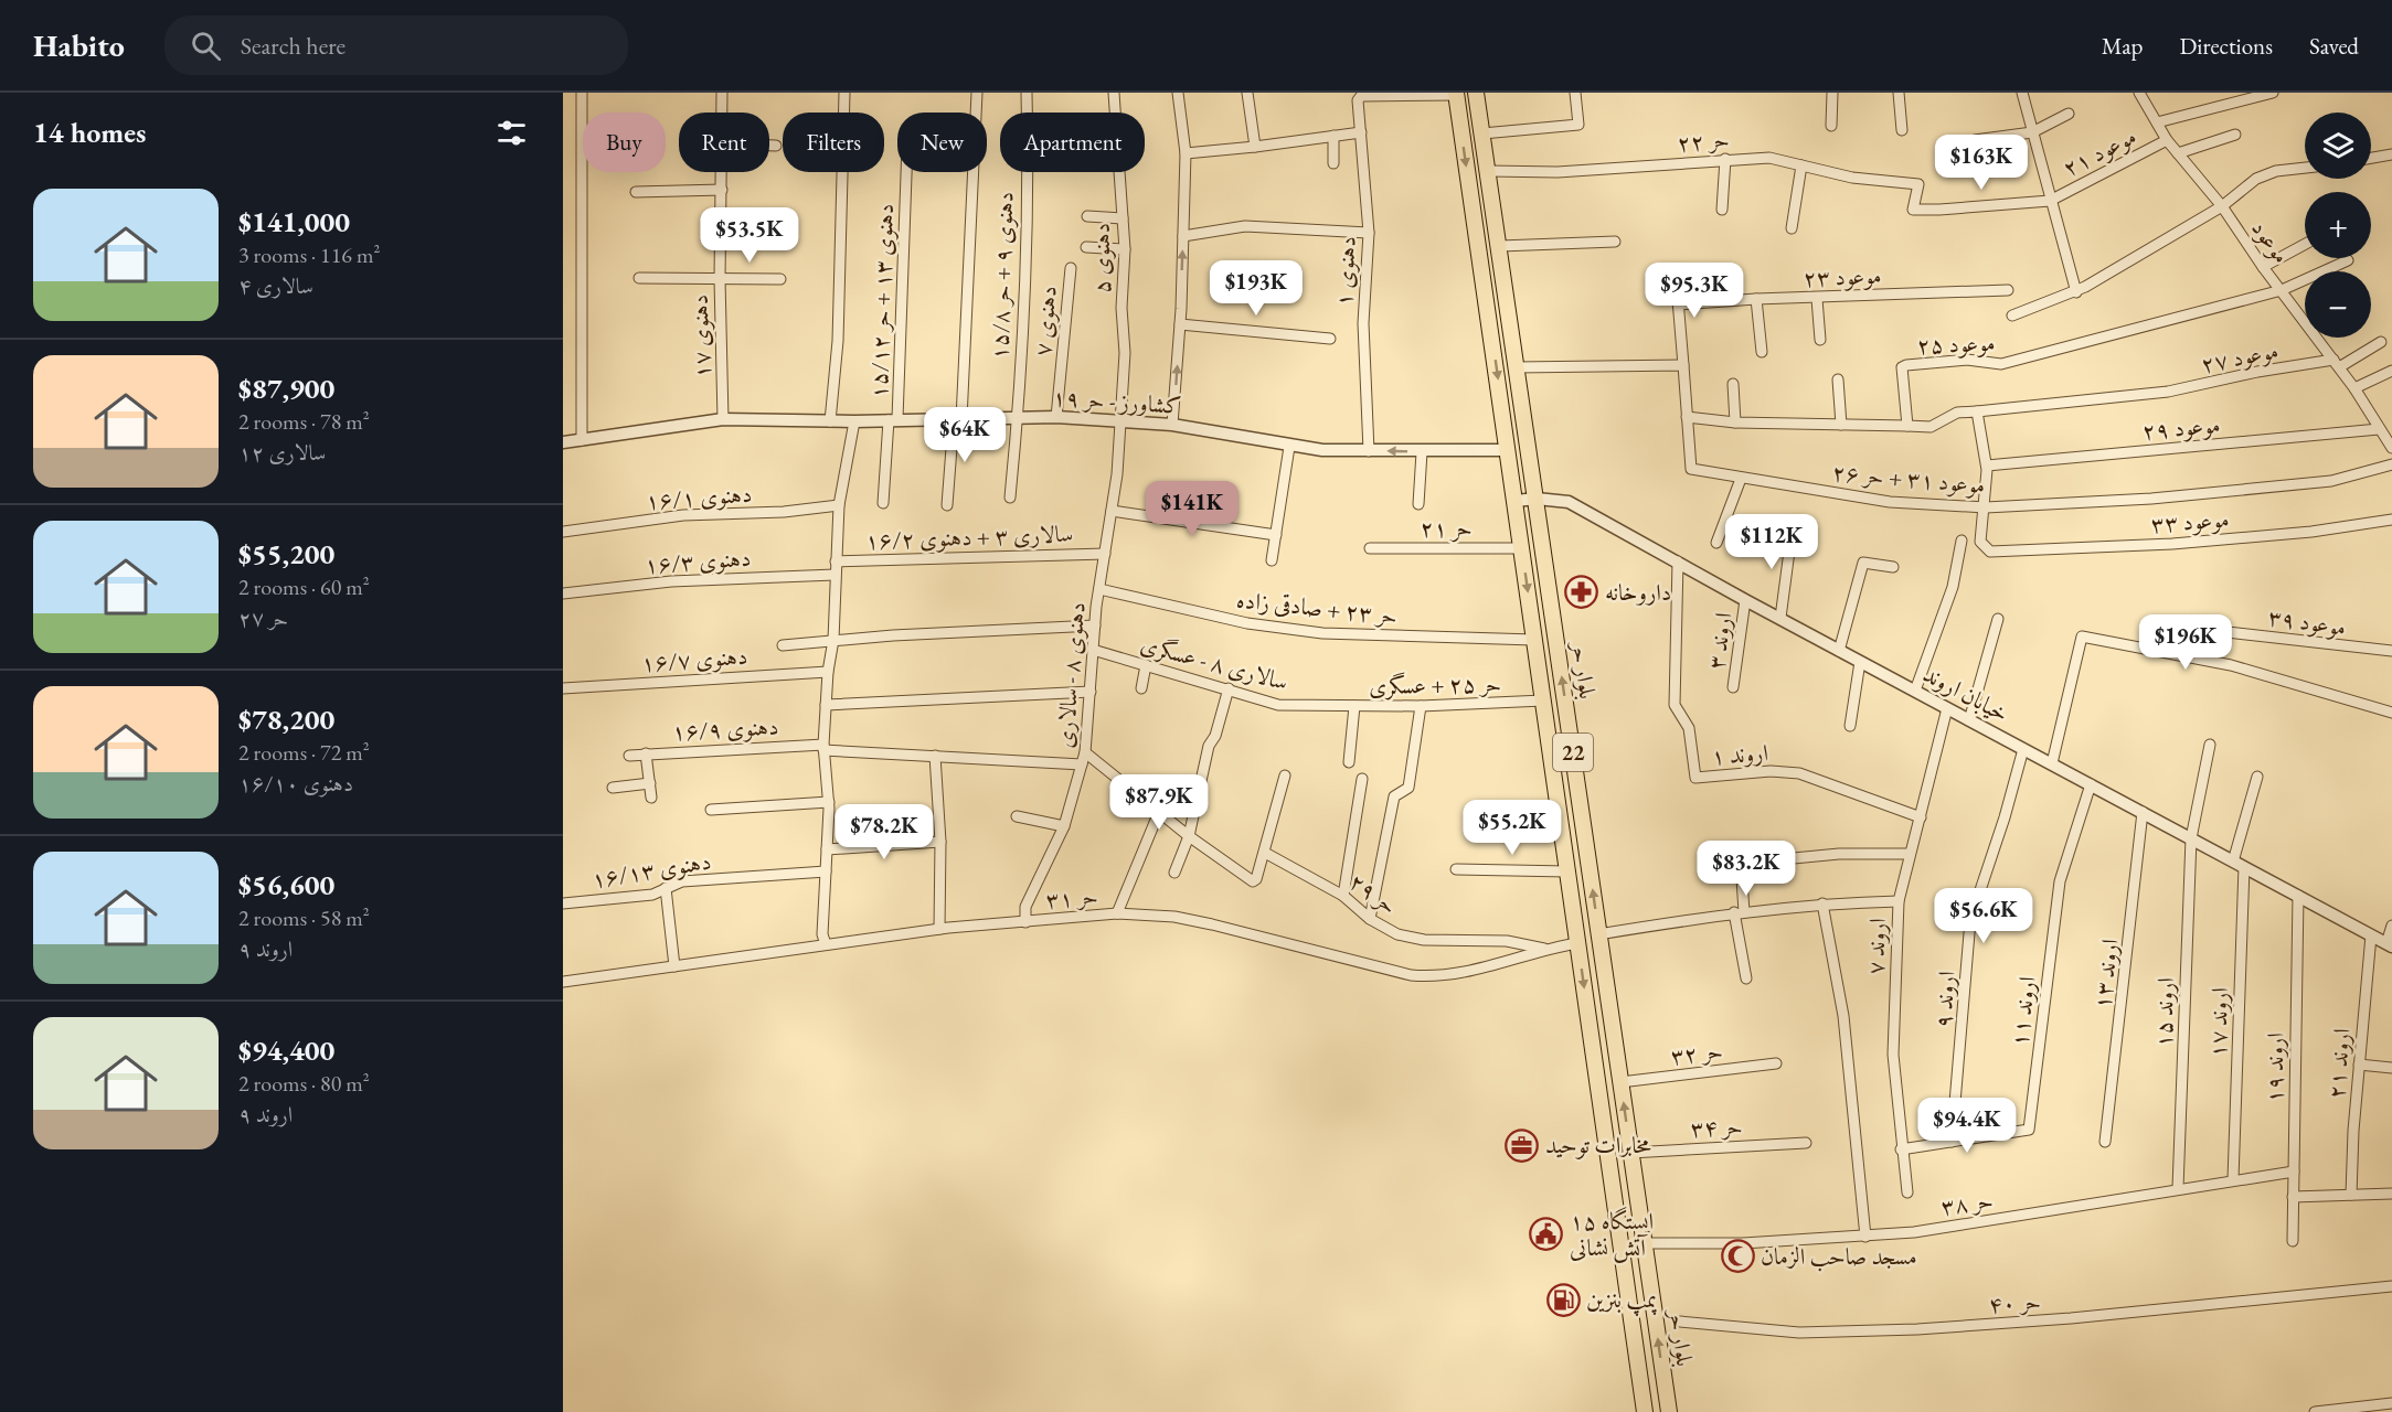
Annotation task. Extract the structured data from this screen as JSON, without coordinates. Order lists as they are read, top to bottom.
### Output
{
  "streets": {
    "main road": ["بلوار حر", "22"],
    "street": [
      "حر ۲۲",
      "موعود ۲۱",
      "موعود",
      "دهنوی ۵",
      "دهنوی ۱",
      "دهنوی ۹ + حر ۱۵/۸",
      "موعود ۲۳",
      "دهنوی ۱۳ + حر ۱۵/۱۲",
      "دهنوی ۷",
      "دهنوی ۱۷",
      "موعود ۲۵",
      "موعود ۲۷",
      "کشاورز - حر ۱۹",
      "موعود ۲۹",
      "موعود ۳۱ + حر ۲۶",
      "دهنوی ۱۶/۱",
      "موعود ۳۳",
      "حر ۲۱",
      "سالاری ۳ + دهنوی ۱۶/۲",
      "دهنوی ۱۶/۳",
      "حر ۲۳ + صادقی زاده",
      "موعود ۳۹",
      "اروند ۳",
      "دهنوی ۱۶/۷",
      "سالاری ۸ - عسگری",
      "دهنوی ۸ - سالاری",
      "حر ۲۵ + عسگری",
      "خیابان اروند",
      "دهنوی ۱۶/۹",
      "اروند ۱",
      "دهنوی ۱۶/۱۳",
      "حر ۲۹",
      "حر ۳۱",
      "اروند ۷",
      "اروند ۱۳",
      "اروند ۹",
      "اروند ۱۱",
      "اروند ۱۵",
      "اروند ۱۷",
      "حر ۳۲",
      "اروند ۲۱",
      "اروند ۱۹",
      "حر ۳۴",
      "حر ۳۸",
      "حر ۴۰"
    ]
  },
  "crossings": [
    ["حر ۲۲", "موعود ۲۱"],
    ["حر ۲۲", "بلوار حر"],
    ["موعود ۲۱", "موعود"],
    ["موعود", "موعود ۲۵"],
    ["موعود", "موعود ۲۷"],
    ["موعود", "موعود ۲۹"],
    ["دهنوی ۵", "کشاورز - حر ۱۹"],
    ["دهنوی ۵", "دهنوی ۸ - سالاری"],
    ["دهنوی ۱", "کشاورز - حر ۱۹"],
    ["دهنوی ۱", "بلوار حر"],
    ["دهنوی ۹ + حر ۱۵/۸", "کشاورز - حر ۱۹"],
    ["موعود ۲۳", "موعود ۳۱ + حر ۲۶"],
    ["دهنوی ۱۳ + حر ۱۵/۱۲", "کشاورز - حر ۱۹"],
    ["دهنوی ۷", "کشاورز - حر ۱۹"],
    ["دهنوی ۱۷", "کشاورز - حر ۱۹"],
    ["کشاورز - حر ۱۹", "بلوار حر"],
    ["کشاورز - حر ۱۹", "دهنوی ۸ - سالاری"],
    ["موعود ۳۱ + حر ۲۶", "موعود ۳۳"],
    ["حر ۲۱", "بلوار حر"],
    ["سالاری ۳ + دهنوی ۱۶/۲", "دهنوی ۸ - سالاری"],
    ["حر ۲۳ + صادقی زاده", "بلوار حر"],
    ["حر ۲۳ + صادقی زاده", "دهنوی ۸ - سالاری"],
    ["اروند ۳", "خیابان اروند"],
    ["سالاری ۸ - عسگری", "دهنوی ۸ - سالاری"],
    ["سالاری ۸ - عسگری", "حر ۲۵ + عسگری"],
    ["بلوار حر", "حر ۲۵ + عسگری"],
    ["بلوار حر", "خیابان اروند"],
    ["بلوار حر", "حر ۳۱"],
    ["بلوار حر", "حر ۳۲"],
    ["بلوار حر", "حر ۳۴"],
    ["بلوار حر", "حر ۳۸"],
    ["دهنوی ۸ - سالاری", "دهنوی ۱۶/۹"],
    ["دهنوی ۸ - سالاری", "حر ۳۱"],
    ["خیابان اروند", "اروند ۱"],
    ["خیابان اروند", "اروند ۷"],
    ["خیابان اروند", "اروند ۱۳"],
    ["خیابان اروند", "اروند ۹"],
    ["خیابان اروند", "اروند ۱۱"],
    ["خیابان اروند", "اروند ۱۵"],
    ["خیابان اروند", "اروند ۱۷"],
    ["خیابان اروند", "اروند ۲۱"],
    ["خیابان اروند", "اروند ۱۹"],
    ["اروند ۱", "اروند ۷"],
    ["حر ۲۹", "حر ۳۱"],
    ["اروند ۹", "اروند ۱۱"],
    ["اروند ۱۵", "حر ۳۸"],
    ["اروند ۱۷", "حر ۳۸"],
    ["اروند ۱۹", "حر ۳۸"]
  ],
  "places": {
    "pharmacy": ["داروخانه"],
    "office": ["مخابرات توحید"],
    "public building": ["ایستگاه ۱۵ آتش نشانی"],
    "mosque": ["مسجد صاحب الزمان"],
    "fuel station": ["پمپ بنزین"]
  },
  "page": {
    "header": "Habito",
    "search": "Search here",
    "nav": ["Map", "Directions", "Saved"],
    "heading": "14 homes",
    "map_buttons": ["+", "−"],
    "chip": [
      "Buy",
      "Rent",
      "Filters",
      "New",
      "Apartment"
    ],
    "price": [
      "$163K",
      "$53.5K",
      "$193K",
      "$95.3K",
      "$64K",
      "$141K",
      "$112K",
      "$196K",
      "$87.9K",
      "$55.2K",
      "$78.2K",
      "$83.2K",
      "$56.6K",
      "$94.4K"
    ],
    "list": [
      {
        "name": "$141,000",
        "note": "3 rooms · 116 m² · سالاری ۴"
      },
      {
        "name": "$87,900",
        "note": "2 rooms · 78 m² · سالاری ۱۲"
      },
      {
        "name": "$55,200",
        "note": "2 rooms · 60 m² · حر ۲۷"
      },
      {
        "name": "$78,200",
        "note": "2 rooms · 72 m² · دهنوی ۱۶/۱۰"
      },
      {
        "name": "$56,600",
        "note": "2 rooms · 58 m² · اروند ۹"
      },
      {
        "name": "$94,400",
        "note": "2 rooms · 80 m² · اروند ۹"
      }
    ]
  }
}
